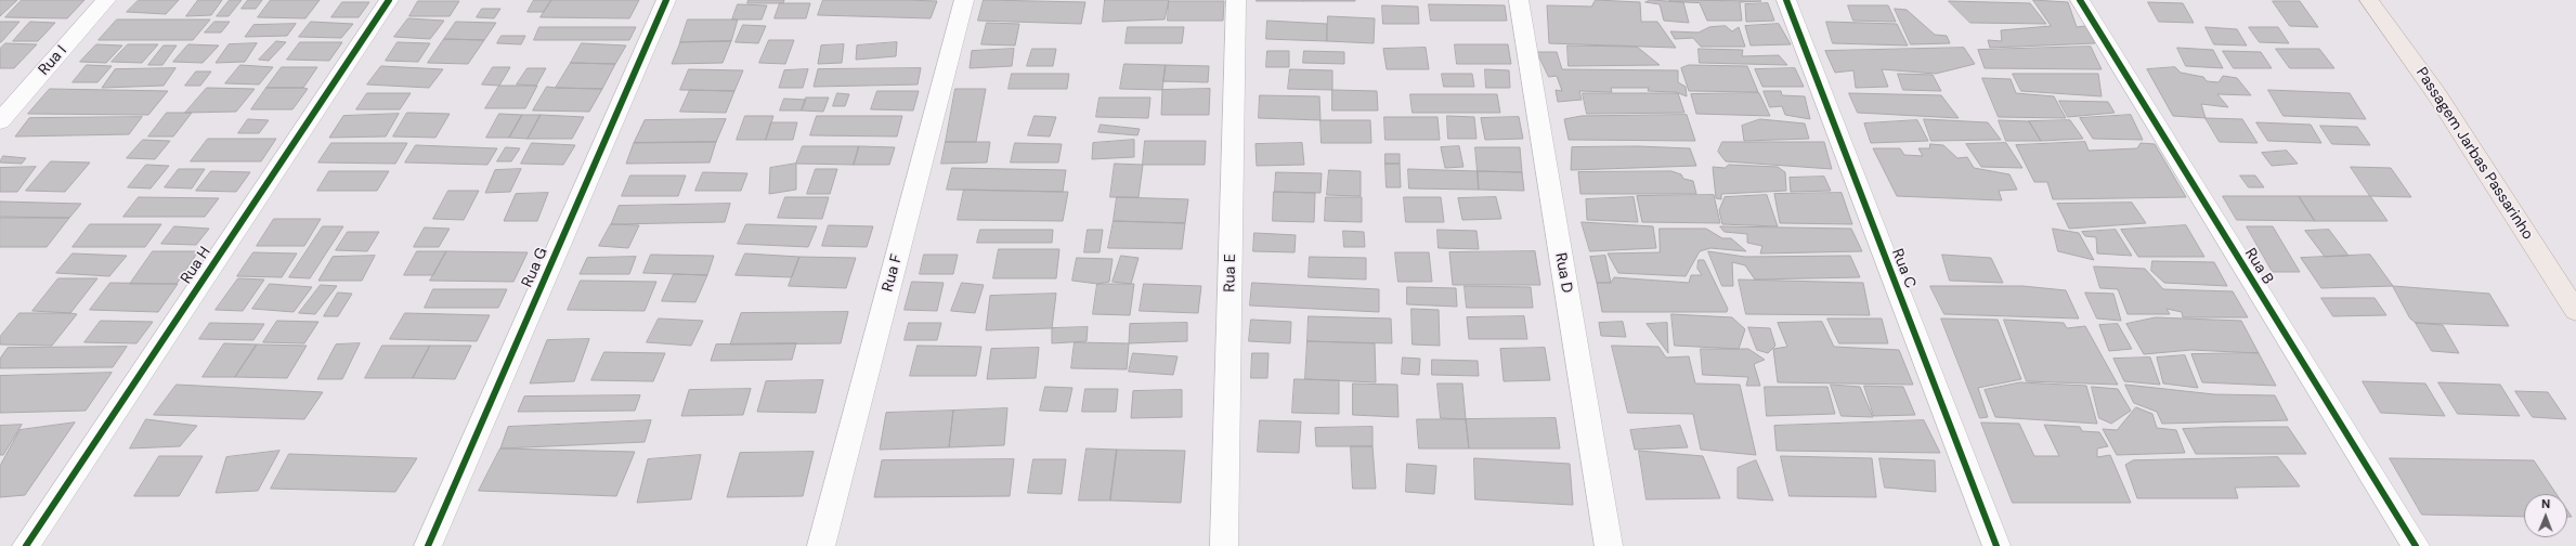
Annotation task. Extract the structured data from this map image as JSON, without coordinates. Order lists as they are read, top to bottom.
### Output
{
  "streets": {
    "main road": ["Passagem Jarbas Passarinho"],
    "street": [
      "Rua I",
      "Rua H",
      "Rua B",
      "Rua G",
      "Rua C",
      "Rua F",
      "Rua E",
      "Rua D"
    ]
  },
  "north": "top"
}
